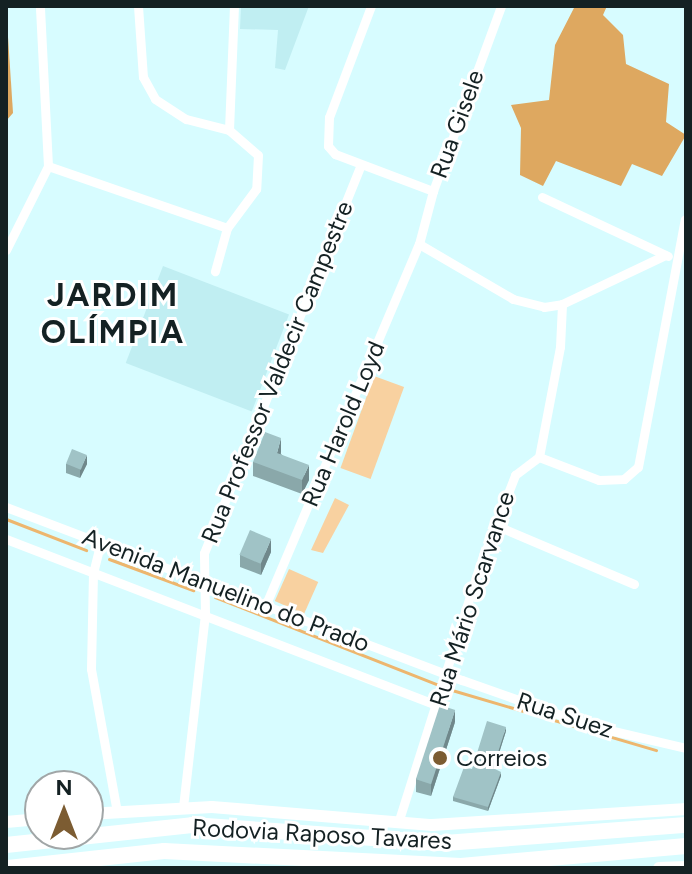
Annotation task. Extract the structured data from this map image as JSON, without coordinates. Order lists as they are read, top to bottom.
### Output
{
  "streets": {
    "highway": ["Rodovia Raposo Tavares"],
    "street": [
      "Rua Gisele",
      "Rua Professor Valdecir Campestre",
      "Rua Harold Loyd",
      "Avenida Manuelino do Prado",
      "Rua Mário Scarvance",
      "Rua Suez"
    ]
  },
  "crossings": [
    ["Rua Gisele", "Rua Harold Loyd"],
    ["Rua Professor Valdecir Campestre", "Avenida Manuelino do Prado"],
    ["Rua Harold Loyd", "Avenida Manuelino do Prado"],
    ["Avenida Manuelino do Prado", "Rua Mário Scarvance"],
    ["Avenida Manuelino do Prado", "Rua Suez"],
    ["Rua Mário Scarvance", "Rua Suez"]
  ],
  "districts": ["JARDIM OLÍMPIA"],
  "places": ["Correios"],
  "north": "top"
}
